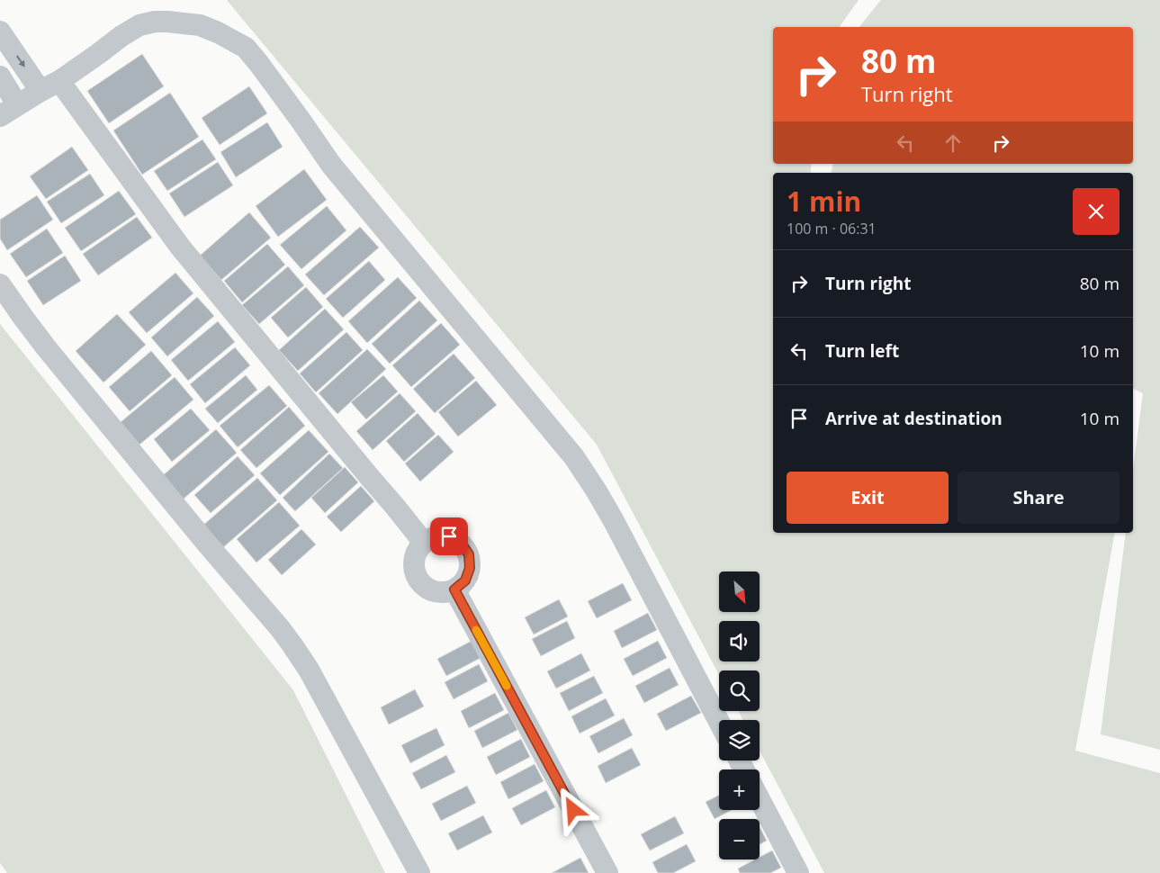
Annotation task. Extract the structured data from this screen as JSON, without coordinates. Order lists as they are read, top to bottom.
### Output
{
  "north": "bottom right",
  "page": {
    "turn": ["80 m", "Turn right"],
    "heading": ["1 min", "100 m · 06:31"],
    "list": [
      {
        "name": "Turn right",
        "value": "80 m"
      },
      {
        "name": "Turn left",
        "value": "10 m"
      },
      {
        "name": "Arrive at destination",
        "value": "10 m"
      }
    ],
    "buttons": ["Exit", "Share"],
    "map_buttons": ["+", "−"]
  }
}
